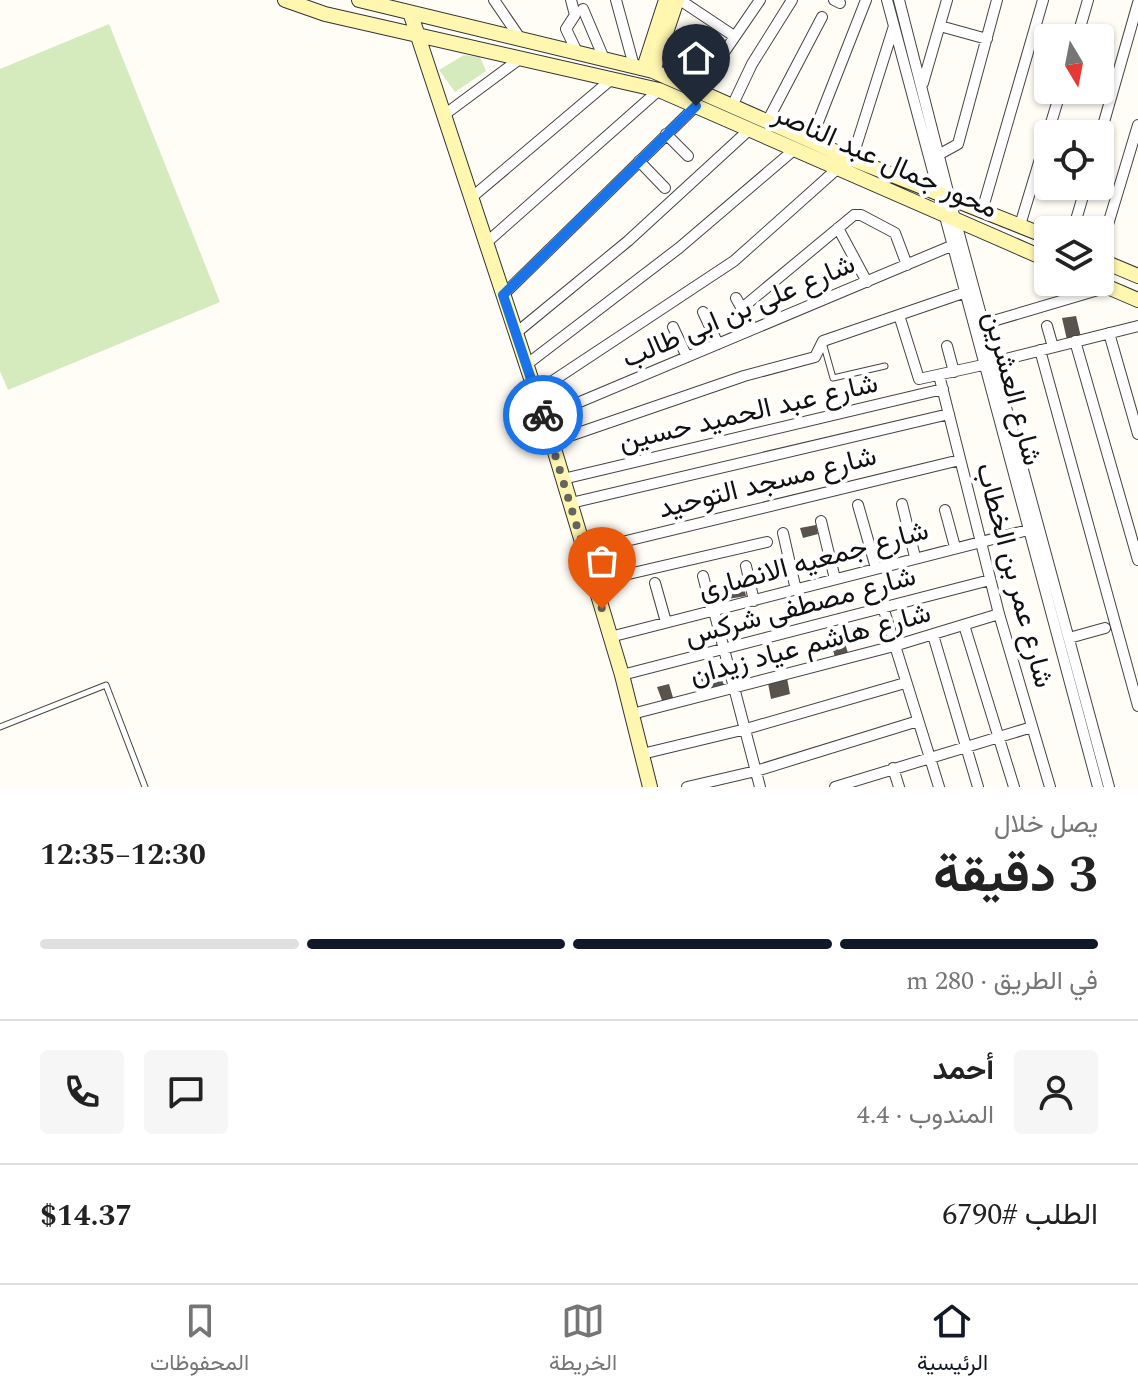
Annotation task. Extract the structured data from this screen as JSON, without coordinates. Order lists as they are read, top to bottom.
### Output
{
  "streets": {
    "street": [
      "محور جمال عبد الناصر",
      "شارع على بن ابى طالب",
      "شارع العشرين",
      "شارع عبد الحميد حسين",
      "شارع مسجد التوحيد",
      "شارع جمعيه الانصارى",
      "شارع عمر بن الخطاب",
      "شارع مصطفى شركس",
      "شارع هاشم عياد زيدان"
    ]
  },
  "crossings": [
    ["محور جمال عبد الناصر", "شارع العشرين"],
    ["شارع على بن ابى طالب", "شارع العشرين"],
    ["شارع العشرين", "شارع جمعيه الانصارى"],
    ["شارع عبد الحميد حسين", "شارع عمر بن الخطاب"],
    ["شارع مسجد التوحيد", "شارع عمر بن الخطاب"],
    ["شارع جمعيه الانصارى", "شارع عمر بن الخطاب"],
    ["شارع عمر بن الخطاب", "شارع مصطفى شركس"],
    ["شارع عمر بن الخطاب", "شارع هاشم عياد زيدان"]
  ],
  "north": "bottom",
  "page": {
    "heading": ["3 دقيقة", "يصل خلال", "12:30–12:35"],
    "panel": [
      "أحمد",
      "المندوب · 4.4",
      "الطلب #6790",
      "$14.37"
    ],
    "bar": "في الطريق · 280 m",
    "tabs": ["الرئيسية", "الخريطة", "المحفوظات"]
  }
}
